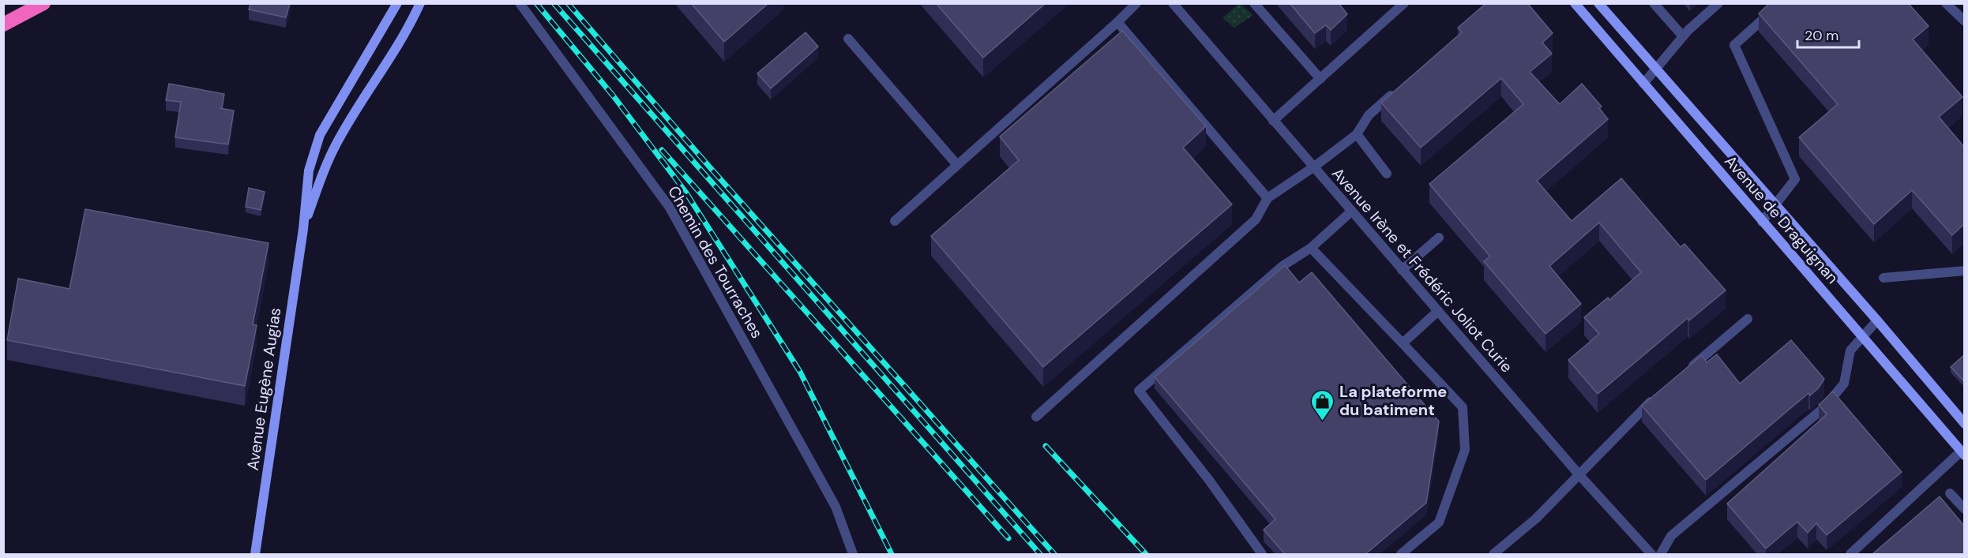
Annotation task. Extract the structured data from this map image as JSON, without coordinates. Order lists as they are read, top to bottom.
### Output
{
  "streets": {
    "main road": ["Avenue de Draguignan", "Avenue Eugène Augias"],
    "street": ["Chemin des Tourraches", "Avenue Irène et Frédéric Joliot Curie"]
  },
  "places": {
    "shop": ["La plateforme du batiment"]
  },
  "scale_bar": "20 m"
}
